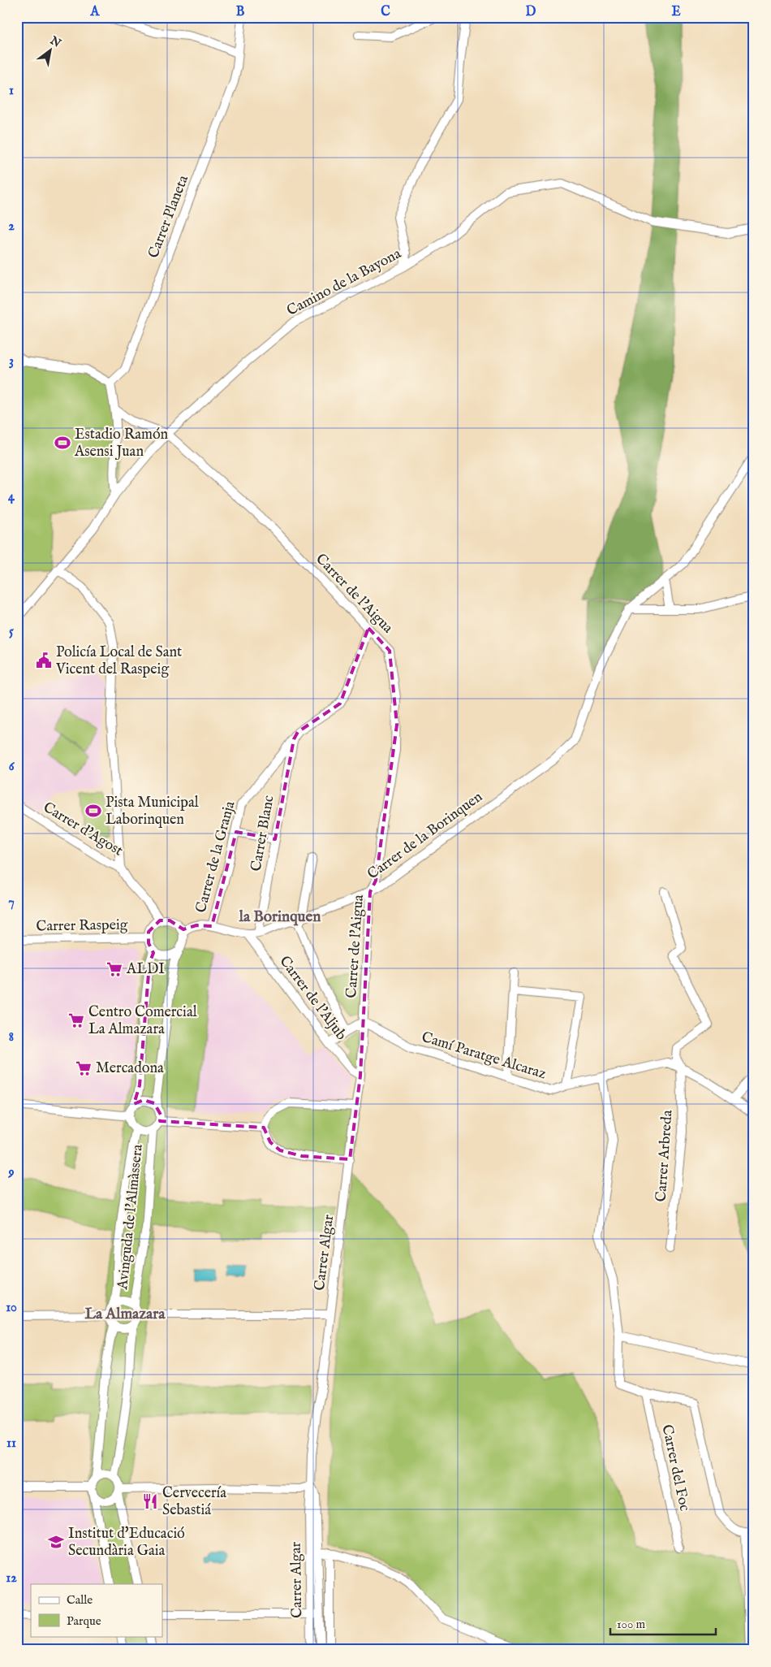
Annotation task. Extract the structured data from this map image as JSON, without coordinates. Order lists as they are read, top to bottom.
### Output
{
  "streets": {
    "street": [
      "Carrer Planeta",
      "Camino de la Bayona",
      "Carrer de l'Aigua",
      "Carrer d'Agost",
      "Carrer Blanc",
      "Carrer de la Borinquen",
      "Carrer de la Granja",
      "Carrer Raspeig",
      "Carrer de l'Aljub",
      "Camí Paratge Alcaraz",
      "Carrer Arbreda",
      "Avinguda de l'Almàssera",
      "Carrer Algar",
      "Carrer del Foc"
    ]
  },
  "crossings": [
    ["Camino de la Bayona", "Carrer de l'Aigua"],
    ["Carrer de l'Aigua", "Carrer de la Borinquen"],
    ["Carrer de l'Aigua", "Carrer de la Granja"],
    ["Carrer de l'Aigua", "Camí Paratge Alcaraz"],
    ["Carrer de l'Aigua", "Carrer Algar"],
    ["Carrer d'Agost", "Carrer de la Borinquen"],
    ["Carrer d'Agost", "Carrer Raspeig"],
    ["Carrer Blanc", "Carrer de la Borinquen"],
    ["Carrer Blanc", "Carrer de la Granja"],
    ["Carrer de la Borinquen", "Carrer de la Granja"],
    ["Carrer de la Borinquen", "Carrer Raspeig"],
    ["Carrer de la Borinquen", "Carrer de l'Aljub"],
    ["Carrer de l'Aljub", "Carrer Algar"],
    ["Camí Paratge Alcaraz", "Carrer Arbreda"],
    ["Camí Paratge Alcaraz", "Carrer Algar"]
  ],
  "districts": ["la Borinquen", "La Almazara"],
  "places": {
    "sports": ["Estadio Ramón Asensi Juan", "Pista Municipal Laborinquen"],
    "public building": ["Policía Local de Sant Vicent del Raspeig"],
    "supermarket": ["ALDI", "Centro Comercial La Almazara", "Mercadona"],
    "restaurant": ["Cervecería Sebastiá"],
    "school or university": ["Institut d'Educació Secundària Gaia"]
  },
  "legend": ["Calle", "Parque"],
  "scale_bar": "100 m",
  "north": "top right",
  "grid": {
    "columns": [
      "A",
      "B",
      "C",
      "D",
      "E"
    ],
    "rows": [
      "1",
      "2",
      "3",
      "4",
      "5",
      "6",
      "7",
      "8",
      "9",
      "10",
      "11",
      "12"
    ]
  }
}
